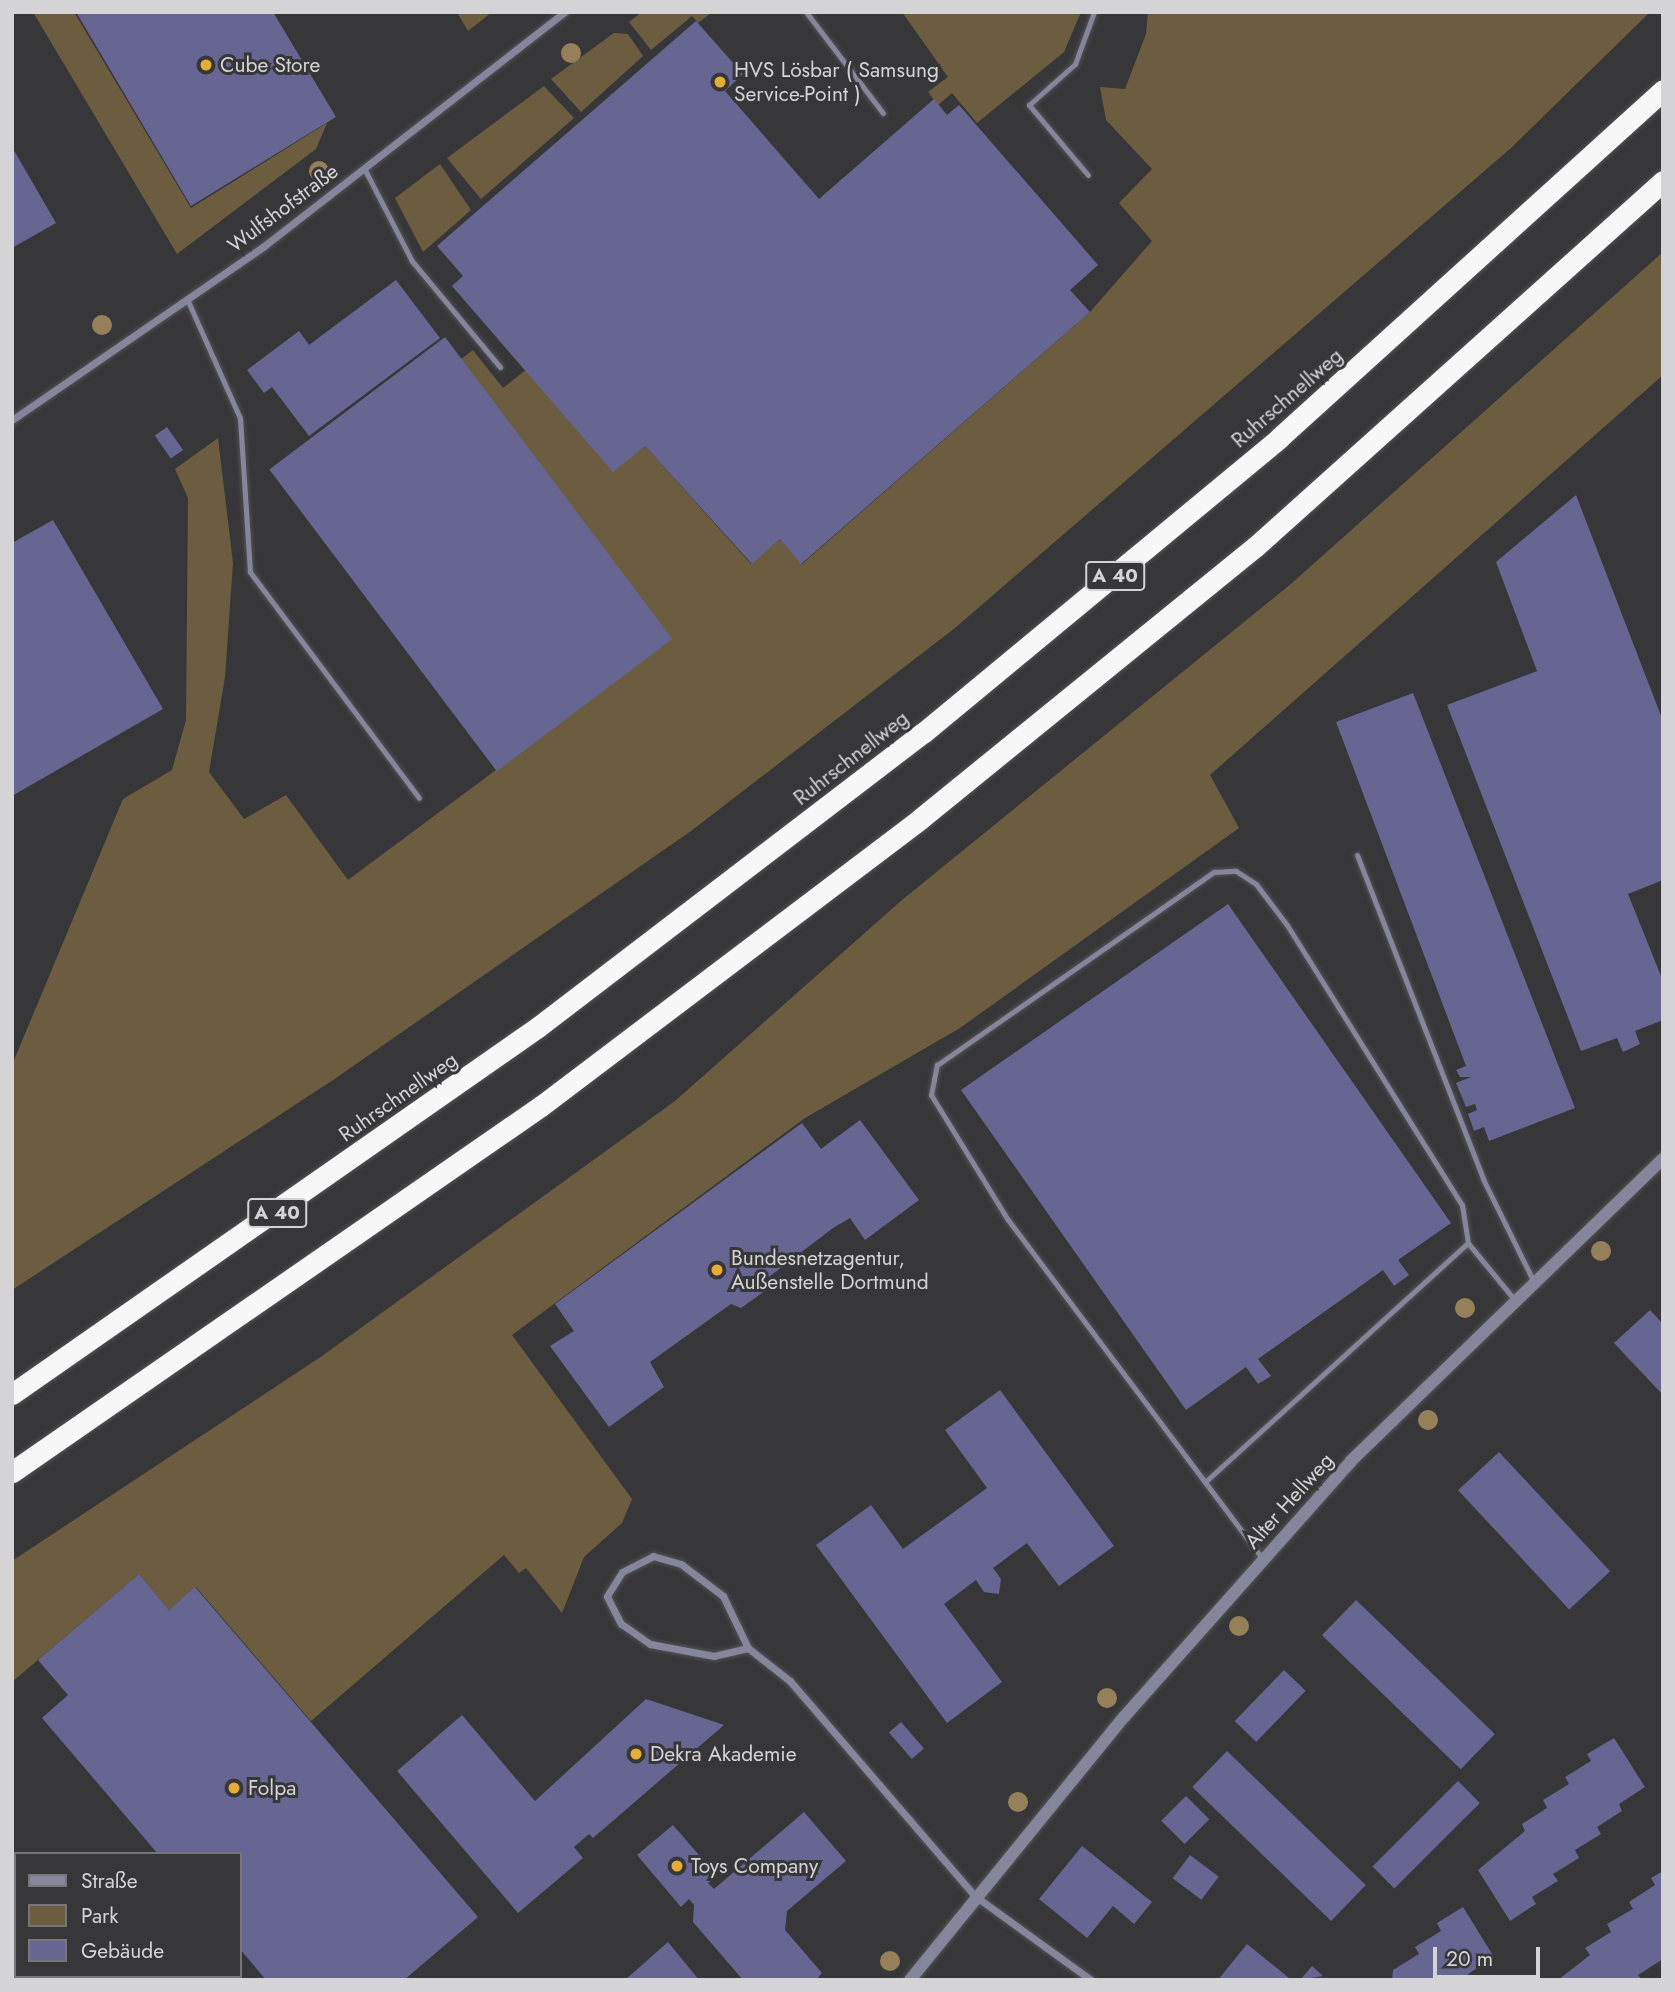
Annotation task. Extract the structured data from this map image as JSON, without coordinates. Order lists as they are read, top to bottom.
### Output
{
  "streets": {
    "highway": ["Ruhrschnellweg", "A 40"],
    "street": ["Wulfshofstraße", "Alter Hellweg"]
  },
  "places": [
    "Cube Store",
    "HVS Lösbar ( Samsung Service-Point )",
    "Bundesnetzagentur, Außenstelle Dortmund",
    "Dekra Akademie",
    "Folpa",
    "Toys Company"
  ],
  "legend": ["Straße", "Park", "Gebäude"],
  "scale_bar": "20 m"
}
